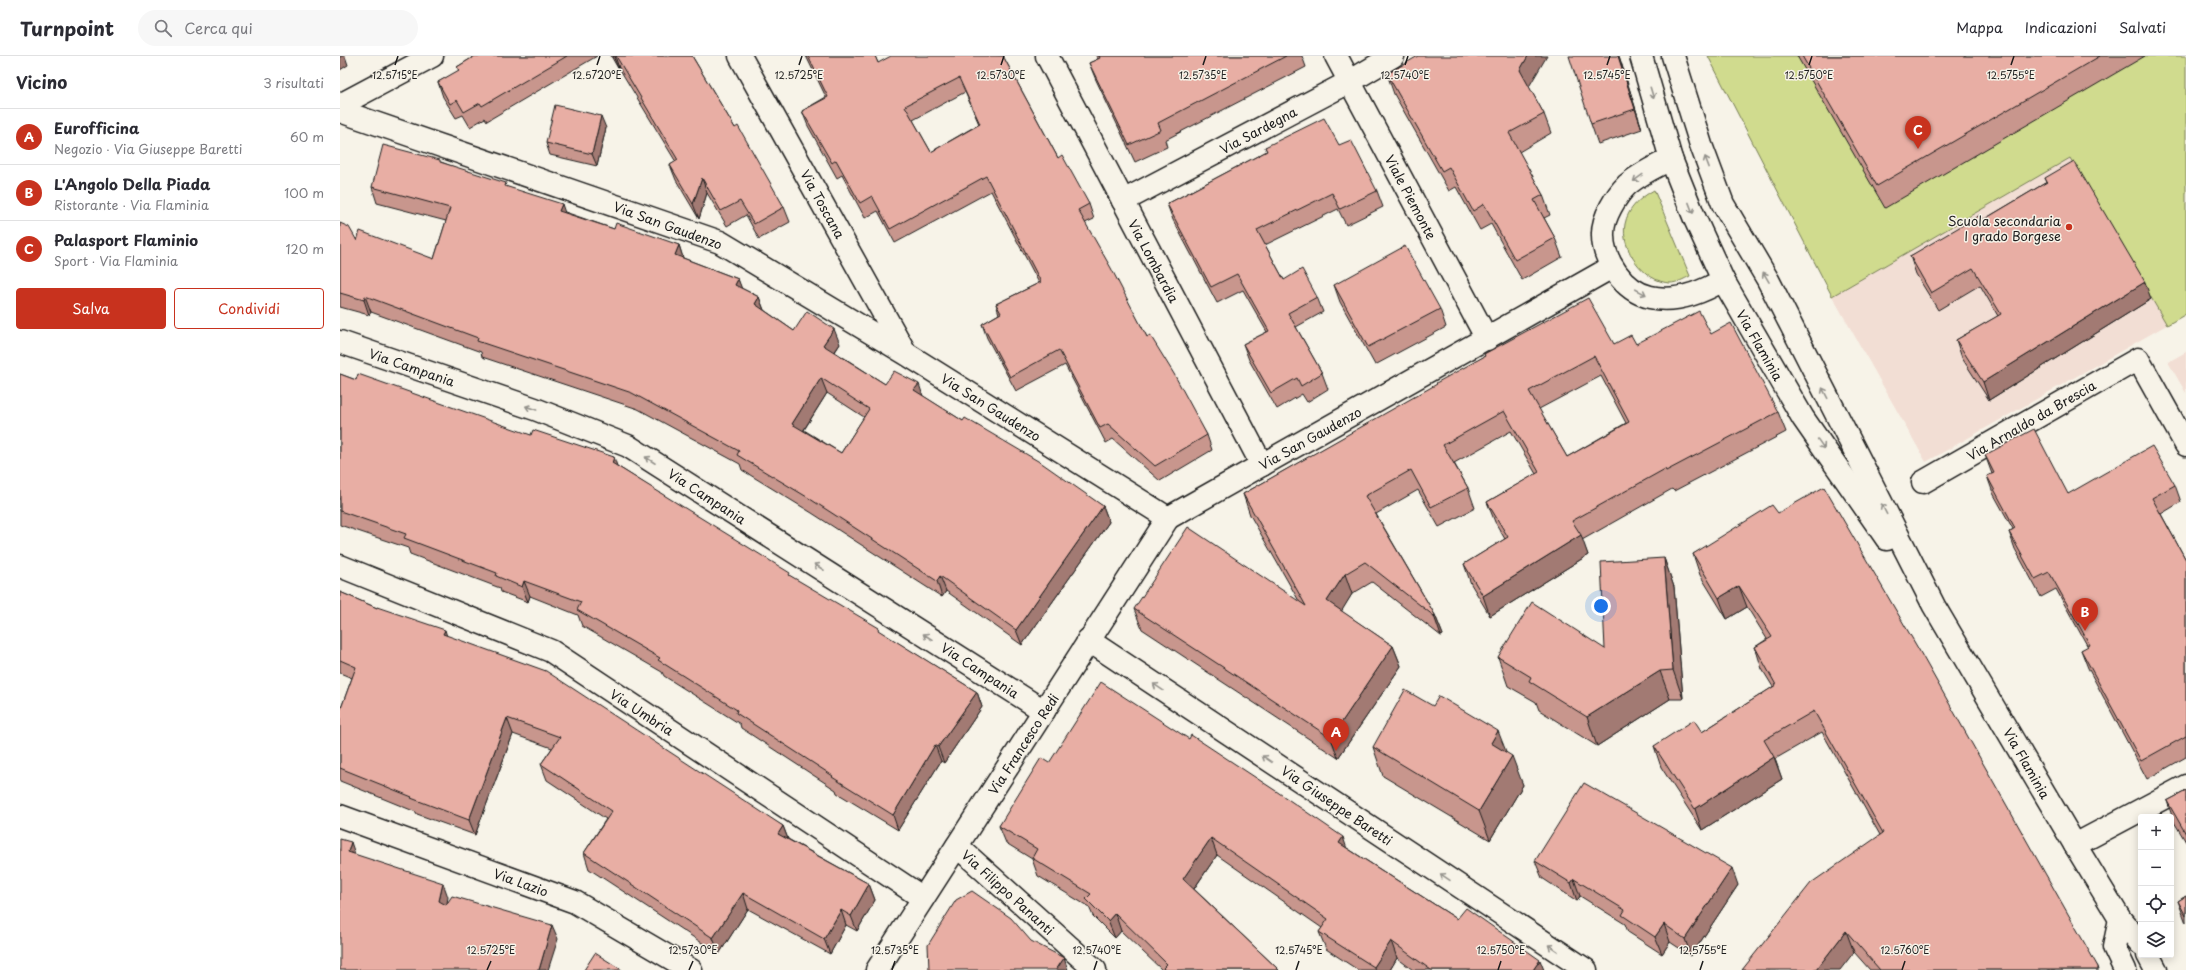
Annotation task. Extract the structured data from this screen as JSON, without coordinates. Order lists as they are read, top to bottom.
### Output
{
  "streets": {
    "street": [
      "Via Sardegna",
      "Viale Piemonte",
      "Via Toscana",
      "Via San Gaudenzo",
      "Via Lombardia",
      "Via Flaminia",
      "Via Campania",
      "Via Arnaldo da Brescia",
      "Via Umbria",
      "Via Francesco Redi",
      "Via Giuseppe Baretti",
      "Via Lazio",
      "Via Filippo Pananti"
    ]
  },
  "crossings": [
    ["Via Sardegna", "Viale Piemonte"],
    ["Via Sardegna", "Via Lombardia"],
    ["Viale Piemonte", "Via San Gaudenzo"],
    ["Via Toscana", "Via San Gaudenzo"],
    ["Via San Gaudenzo", "Via Lombardia"],
    ["Via San Gaudenzo", "Via Francesco Redi"],
    ["Via Campania", "Via Francesco Redi"],
    ["Via Umbria", "Via Francesco Redi"],
    ["Via Francesco Redi", "Via Giuseppe Baretti"],
    ["Via Francesco Redi", "Via Filippo Pananti"]
  ],
  "one_way": ["Via Campania", "Via Giuseppe Baretti"],
  "places": ["Scuola secondaria I grado Borgese"],
  "page": {
    "header": "Turnpoint",
    "search": "Cerca qui",
    "nav": ["Mappa", "Indicazioni", "Salvati"],
    "heading": ["Vicino", "3 risultati"],
    "list": [
      {
        "mark": "A",
        "name": "Eurofficina",
        "note": "Negozio · Via Giuseppe Baretti",
        "value": "60 m"
      },
      {
        "mark": "B",
        "name": "L'Angolo Della Piada",
        "note": "Ristorante · Via Flaminia",
        "value": "100 m"
      },
      {
        "mark": "C",
        "name": "Palasport Flaminio",
        "note": "Sport · Via Flaminia",
        "value": "120 m"
      }
    ],
    "pins": ["C", "B", "A"],
    "buttons": ["Salva", "Condividi"],
    "map_buttons": ["+", "−"]
  },
  "coordinates": [
    "12.5730°E",
    "12.5715°E",
    "12.5720°E",
    "12.5725°E",
    "12.5735°E",
    "12.5740°E",
    "12.5745°E",
    "12.5750°E",
    "12.5755°E",
    "12.5760°E"
  ]
}
